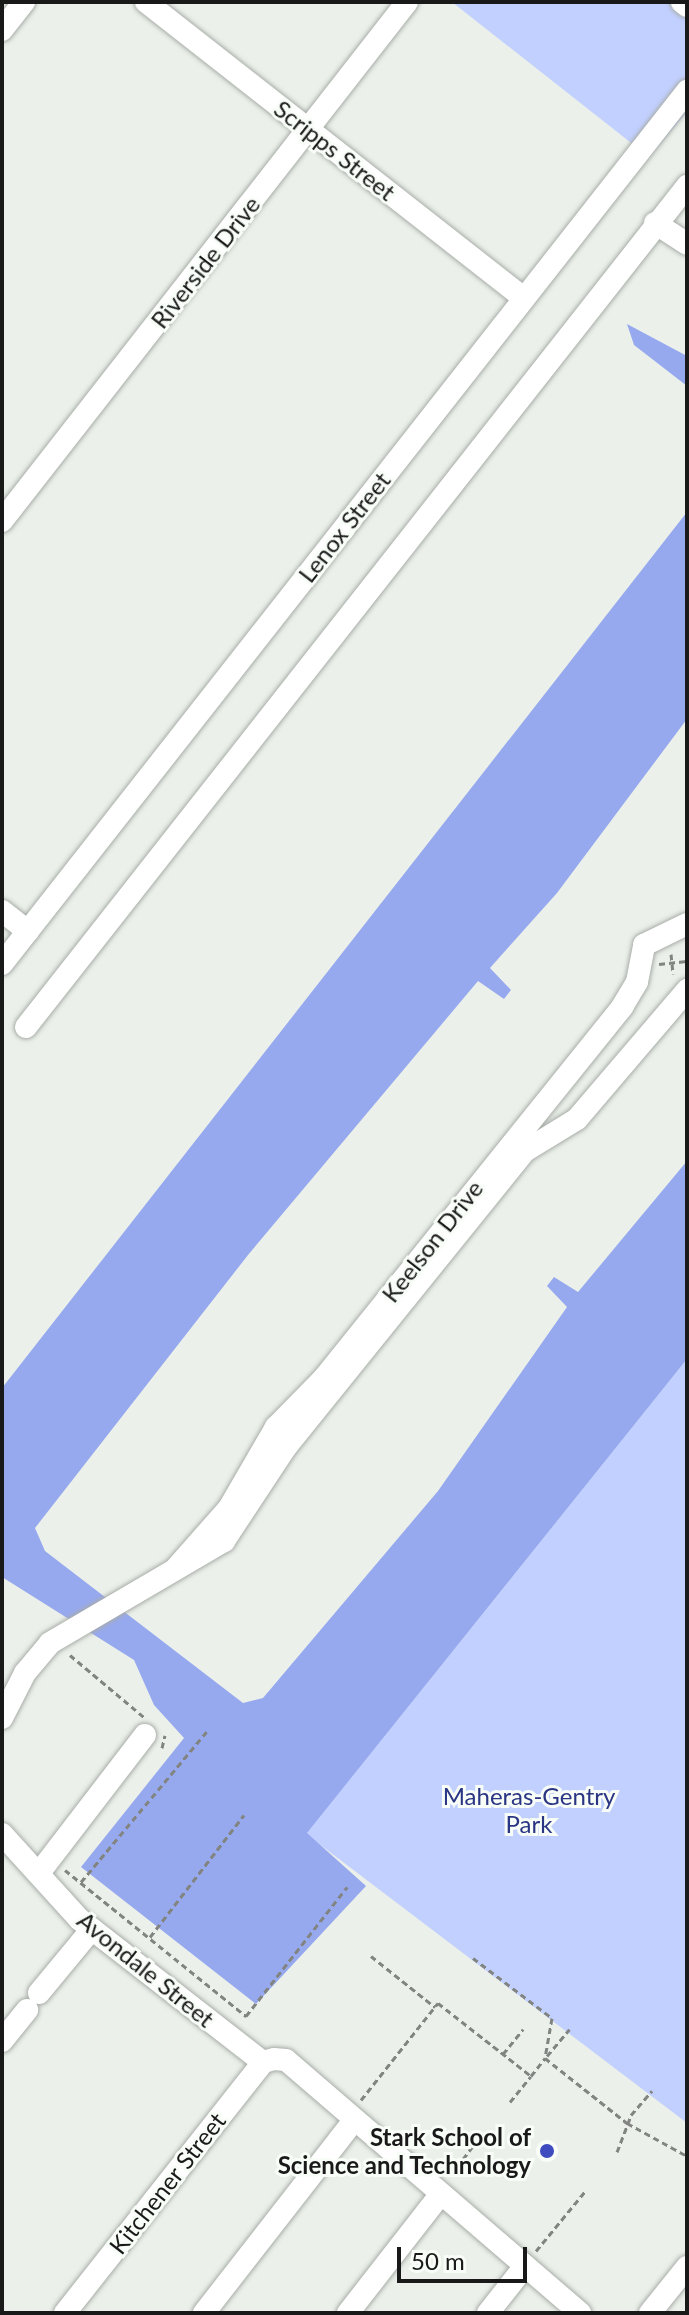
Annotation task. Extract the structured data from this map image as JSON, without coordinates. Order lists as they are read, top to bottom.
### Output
{
  "streets": {
    "street": [
      "Scripps Street",
      "Riverside Drive",
      "Lenox Street",
      "Keelson Drive",
      "Avondale Street",
      "Kitchener Street"
    ]
  },
  "crossings": [
    ["Scripps Street", "Riverside Drive"],
    ["Scripps Street", "Lenox Street"],
    ["Avondale Street", "Kitchener Street"]
  ],
  "parks": ["Maheras-Gentry Park"],
  "places": ["Stark School of Science and Technology"],
  "scale_bar": "50 m"
}
